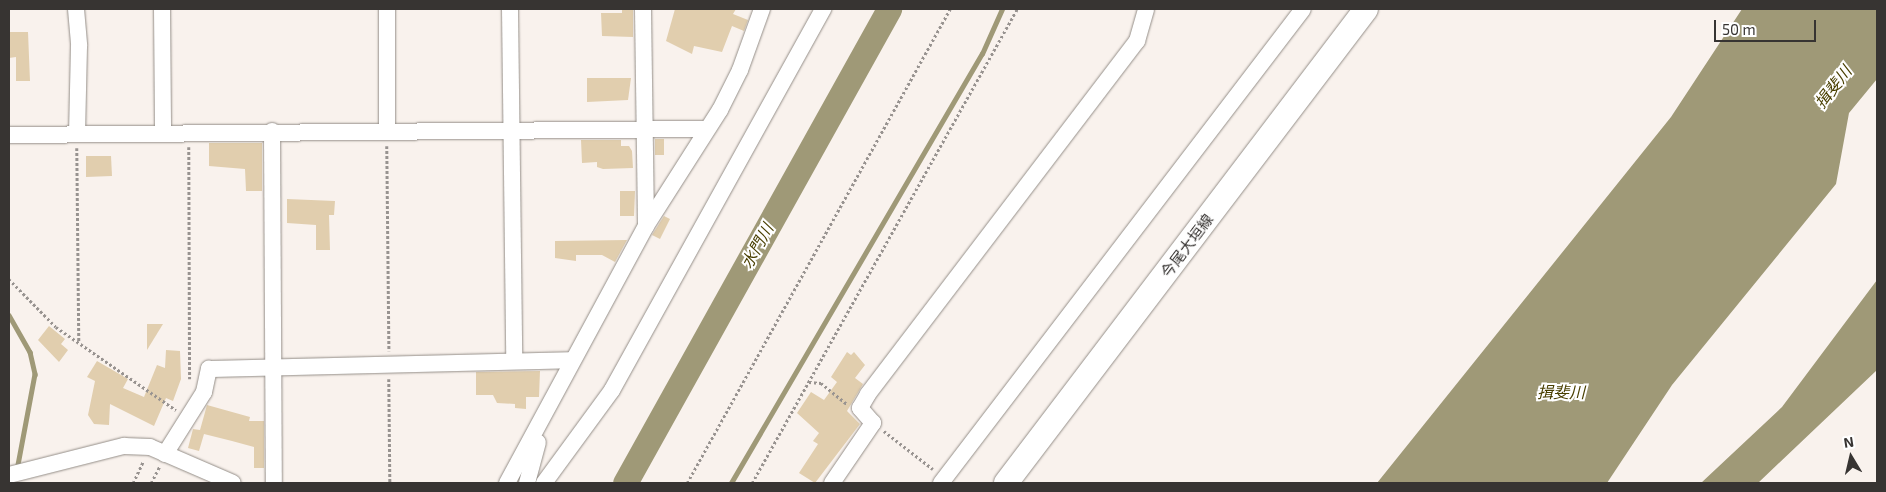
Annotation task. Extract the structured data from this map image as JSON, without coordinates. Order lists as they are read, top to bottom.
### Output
{
  "streets": {
    "main road": ["今尾大垣線"]
  },
  "water": ["揖斐川", "水門川"],
  "scale_bar": "50 m",
  "north": "top"
}
